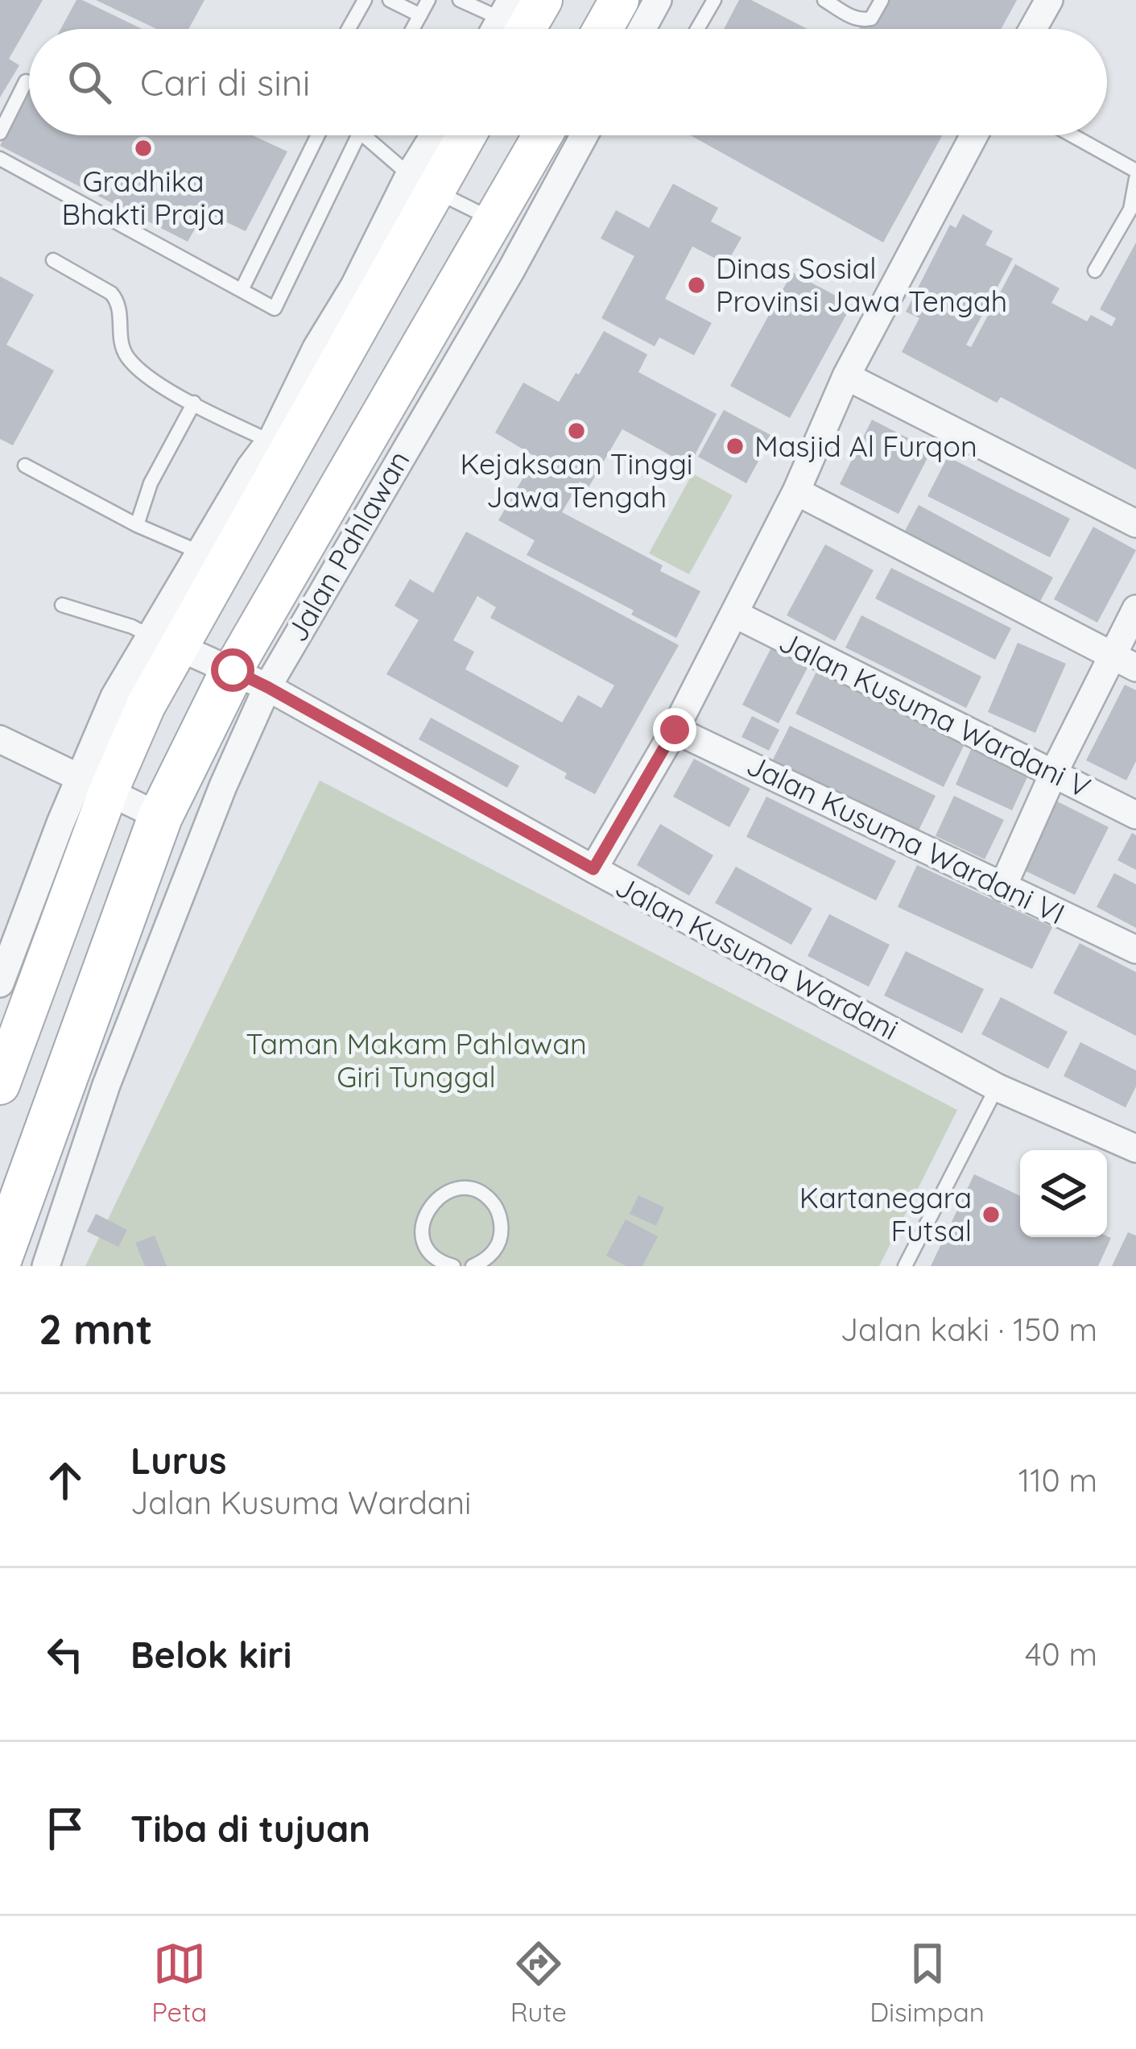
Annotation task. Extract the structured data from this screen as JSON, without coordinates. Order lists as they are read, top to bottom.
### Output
{
  "streets": {
    "main road": ["Jalan Pahlawan"],
    "street": ["Jalan Kusuma Wardani V", "Jalan Kusuma Wardani VI", "Jalan Kusuma Wardani"]
  },
  "crossings": [
    ["Jalan Pahlawan", "Jalan Kusuma Wardani"]
  ],
  "parks": ["Taman Makam Pahlawan Giri Tunggal"],
  "places": [
    "Gradhika Bhakti Praja",
    "Dinas Sosial Provinsi Jawa Tengah",
    "Kejaksaan Tinggi Jawa Tengah",
    "Masjid Al Furqon",
    "Kartanegara Futsal"
  ],
  "page": {
    "search": "Cari di sini",
    "heading": ["2 mnt", "Jalan kaki · 150 m"],
    "list": [
      ["Lurus", "Jalan Kusuma Wardani", "110 m"],
      ["Belok kiri", "40 m"],
      "Tiba di tujuan"
    ],
    "nav": ["Peta", "Rute", "Disimpan"]
  }
}
